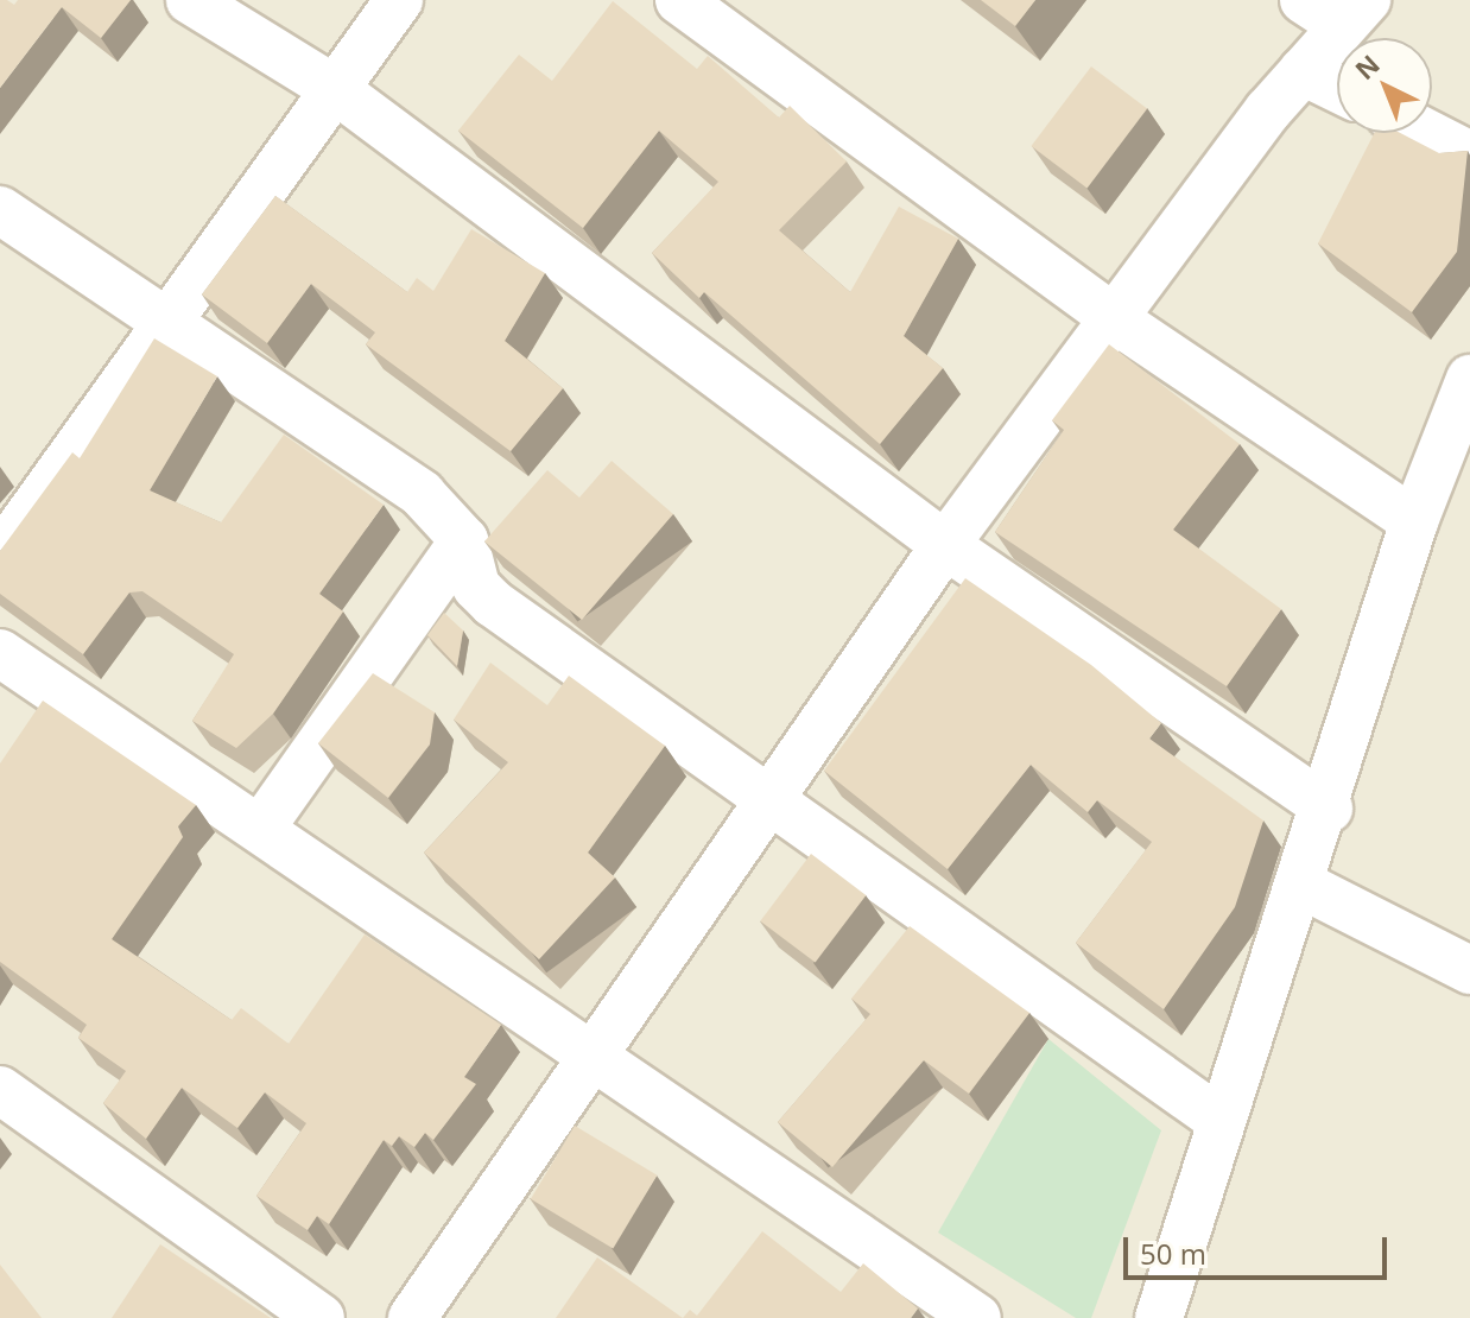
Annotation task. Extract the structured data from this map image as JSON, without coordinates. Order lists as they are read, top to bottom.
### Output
{
  "scale_bar": "50 m",
  "north": "top left"
}
